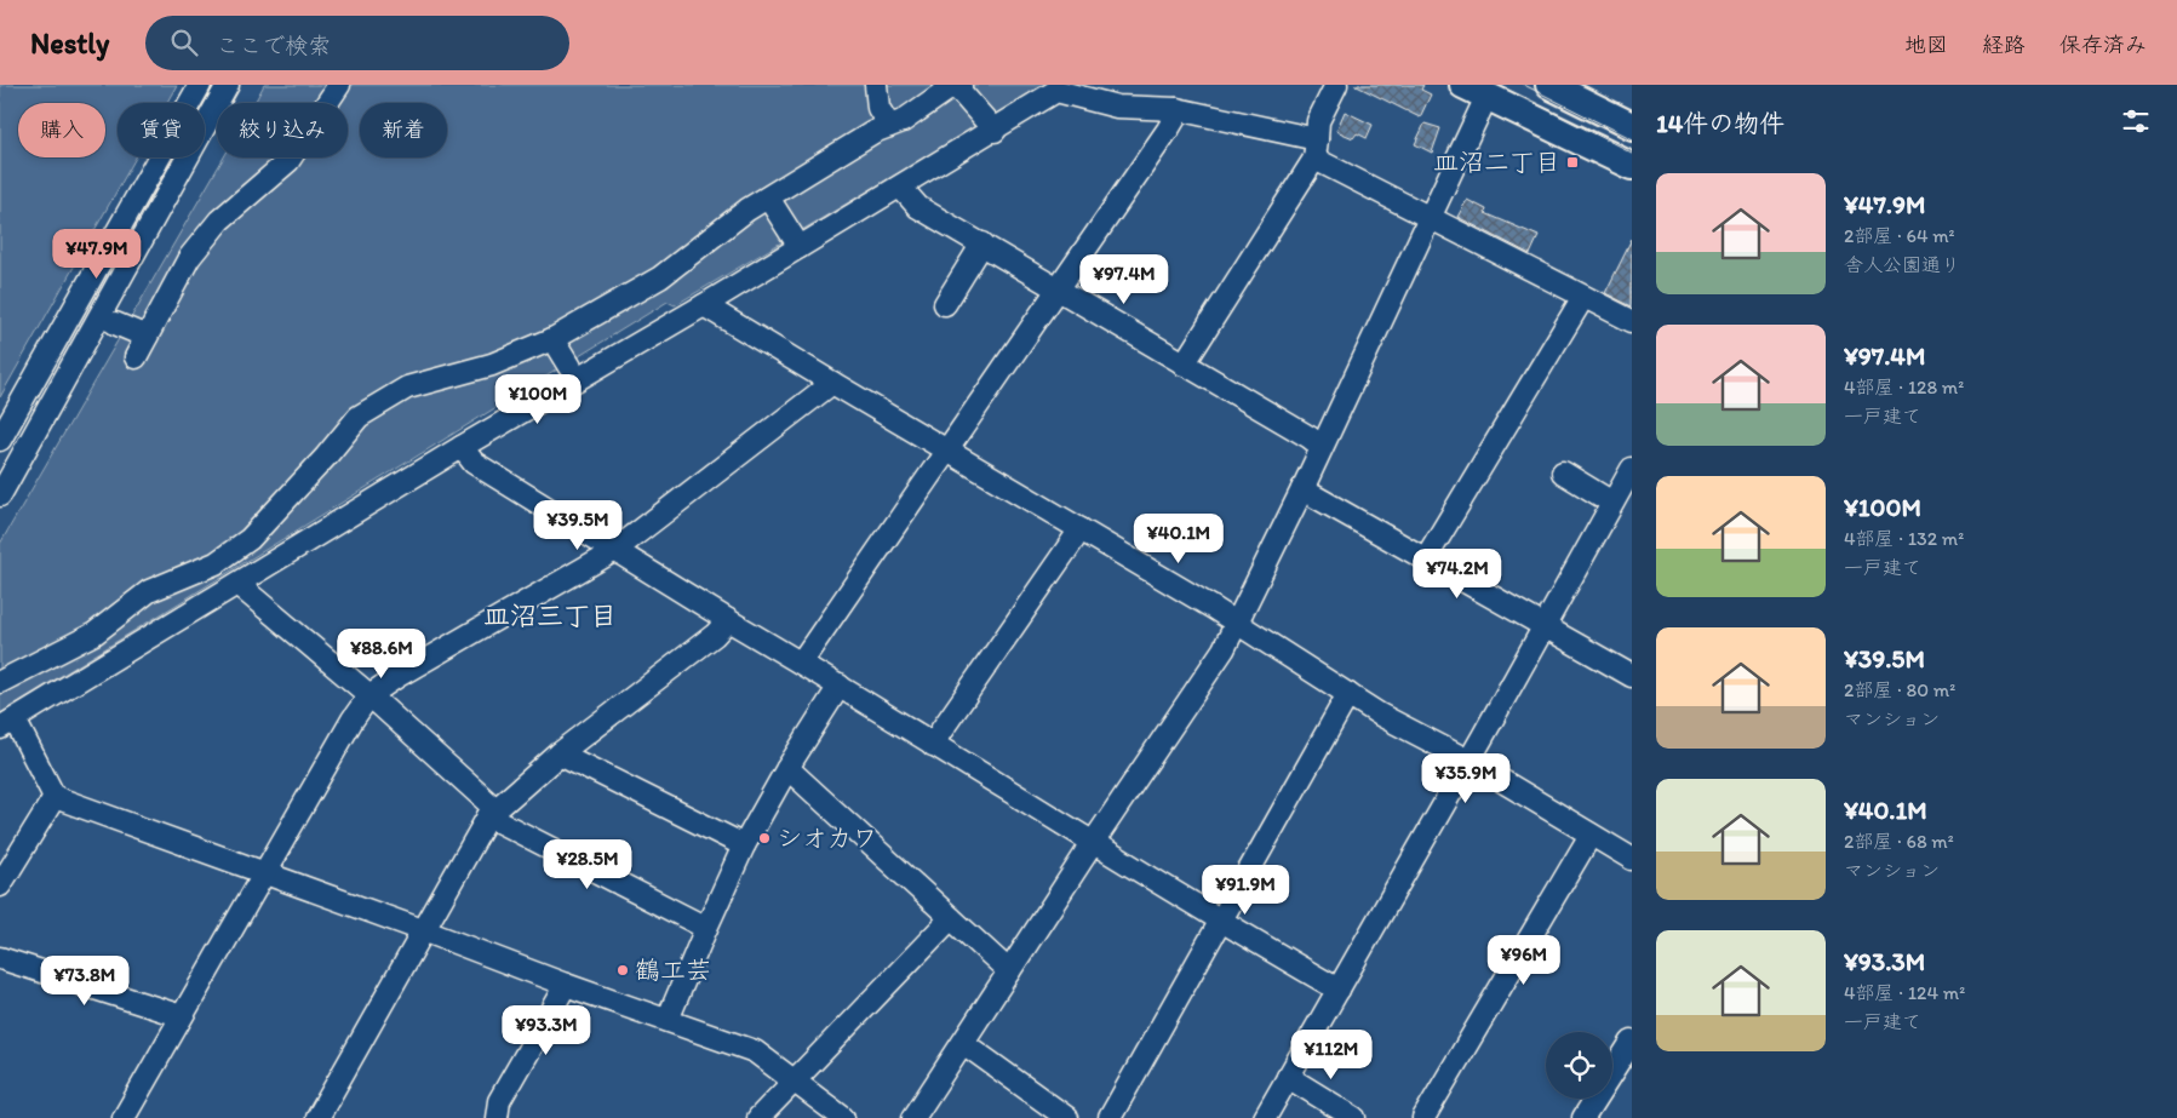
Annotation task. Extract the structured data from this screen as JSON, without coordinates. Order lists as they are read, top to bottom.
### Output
{
  "districts": ["皿沼三丁目"],
  "places": {
    "transit": ["皿沼二丁目"],
    "other": ["シオカワ", "鶴工芸"]
  },
  "page": {
    "header": "Nestly",
    "search": "ここで検索",
    "nav": ["地図", "経路", "保存済み"],
    "heading": "14件の物件",
    "chip": [
      "購入",
      "賃貸",
      "絞り込み",
      "新着"
    ],
    "list": [
      {
        "name": "¥47.9M",
        "note": "2部屋 · 64 m² · 舎人公園通り"
      },
      {
        "name": "¥97.4M",
        "note": "4部屋 · 128 m² · 一戸建て"
      },
      {
        "name": "¥100M",
        "note": "4部屋 · 132 m² · 一戸建て"
      },
      {
        "name": "¥39.5M",
        "note": "2部屋 · 80 m² · マンション"
      },
      {
        "name": "¥40.1M",
        "note": "2部屋 · 68 m² · マンション"
      },
      {
        "name": "¥93.3M",
        "note": "4部屋 · 124 m² · 一戸建て"
      }
    ],
    "price": [
      "¥47.9M",
      "¥97.4M",
      "¥100M",
      "¥39.5M",
      "¥40.1M",
      "¥74.2M",
      "¥88.6M",
      "¥35.9M",
      "¥28.5M",
      "¥91.9M",
      "¥96M",
      "¥73.8M",
      "¥93.3M",
      "¥112M"
    ]
  }
}
